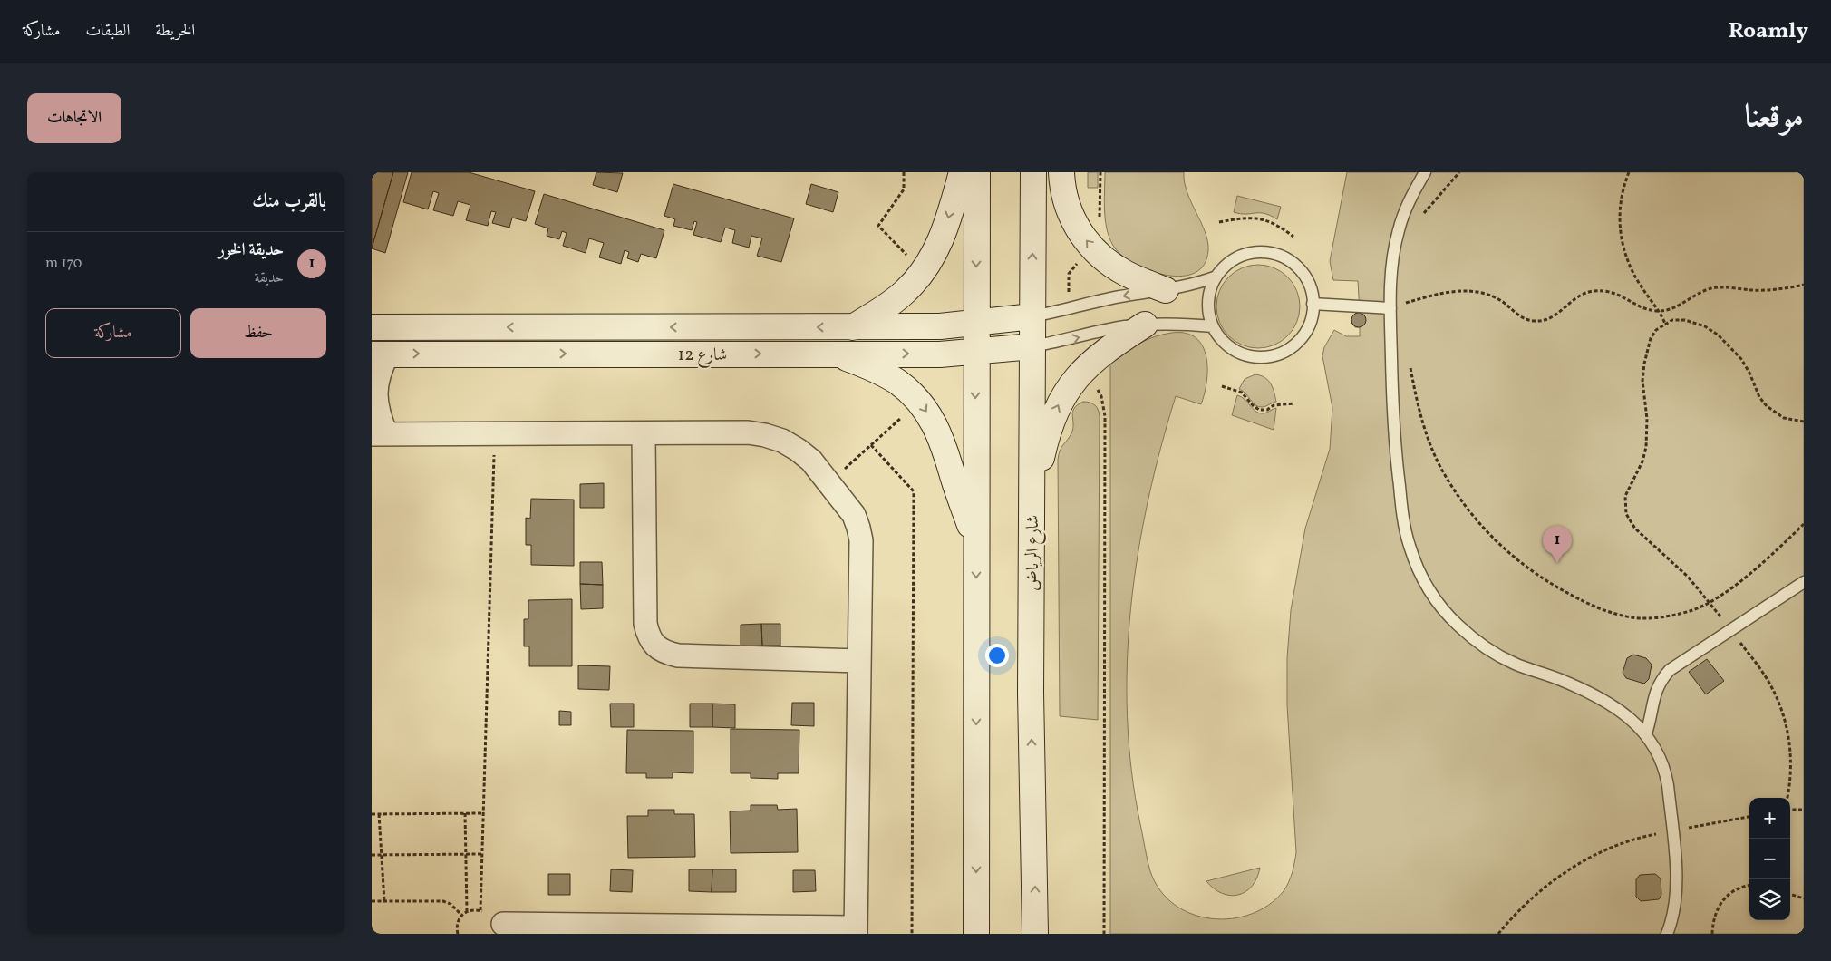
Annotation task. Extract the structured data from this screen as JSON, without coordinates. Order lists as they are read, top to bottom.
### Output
{
  "streets": {
    "main road": ["شارع 12", "شارع الرياض"]
  },
  "crossings": [
    ["شارع 12", "شارع الرياض"]
  ],
  "page": {
    "header": "Roamly",
    "nav": ["الخريطة", "الطبقات", "مشاركة"],
    "title": "موقعنا",
    "buttons": [
      "الاتجاهات",
      ["حفظ", "مشاركة"]
    ],
    "heading": "بالقرب منك",
    "list": [
      {
        "mark": "1",
        "name": "حديقة الخور",
        "note": "حديقة",
        "value": "170 m"
      }
    ],
    "pins": "1",
    "map_buttons": ["+", "−"]
  }
}
